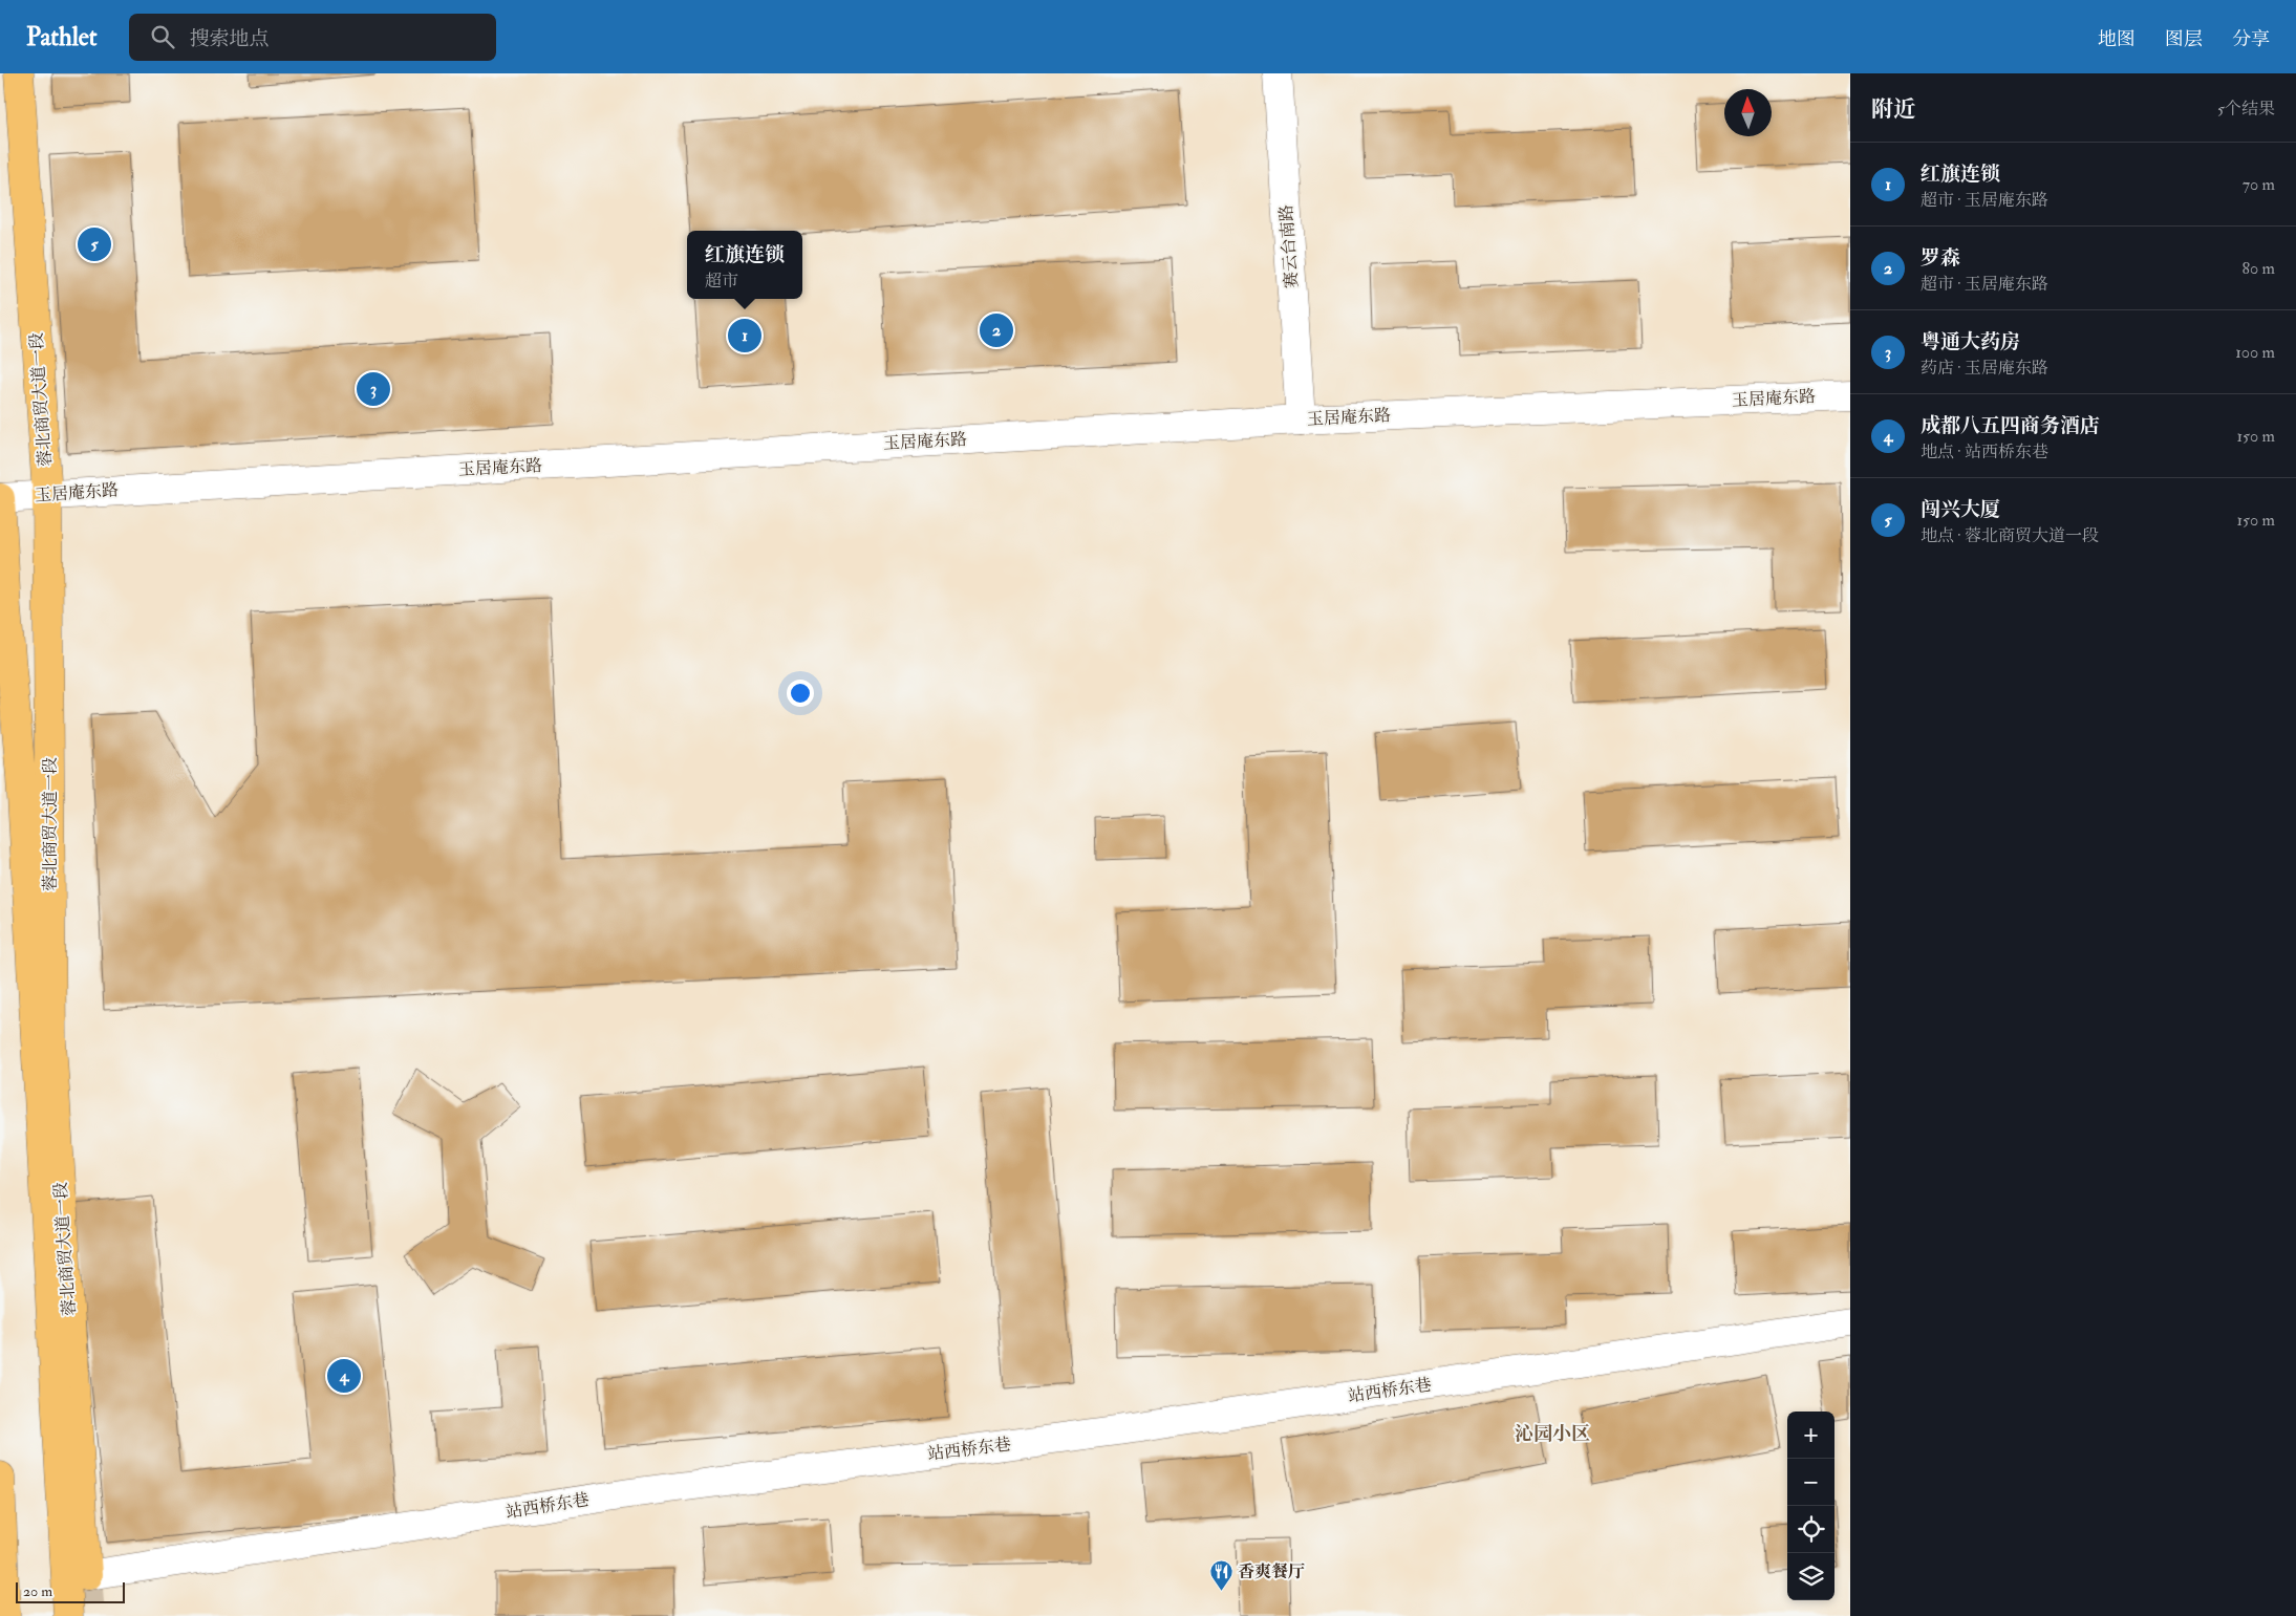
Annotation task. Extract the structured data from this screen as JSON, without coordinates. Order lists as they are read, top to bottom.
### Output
{
  "streets": {
    "main road": ["蓉北商贸大道一段"],
    "street": ["赛云台南路", "玉居庵东路", "站西桥东巷"]
  },
  "crossings": [
    ["赛云台南路", "玉居庵东路"],
    ["玉居庵东路", "蓉北商贸大道一段"],
    ["蓉北商贸大道一段", "站西桥东巷"]
  ],
  "districts": ["沁园小区"],
  "places": {
    "restaurant": ["香爽餐厅"]
  },
  "scale_bar": "20 m",
  "north": "top",
  "page": {
    "header": "Pathlet",
    "search": "搜索地点",
    "nav": ["地图", "图层", "分享"],
    "heading": ["附近", "5个结果"],
    "list": [
      {
        "mark": "1",
        "name": "红旗连锁",
        "note": "超市 · 玉居庵东路",
        "value": "70 m"
      },
      {
        "mark": "2",
        "name": "罗森",
        "note": "超市 · 玉居庵东路",
        "value": "80 m"
      },
      {
        "mark": "3",
        "name": "粤通大药房",
        "note": "药店 · 玉居庵东路",
        "value": "100 m"
      },
      {
        "mark": "4",
        "name": "成都八五四商务酒店",
        "note": "地点 · 站西桥东巷",
        "value": "150 m"
      },
      {
        "mark": "5",
        "name": "闯兴大厦",
        "note": "地点 · 蓉北商贸大道一段",
        "value": "150 m"
      }
    ],
    "pins": [
      "5",
      "2",
      "1",
      "3",
      "4"
    ],
    "popup": ["红旗连锁", "超市"],
    "map_buttons": ["+", "−"],
    "scale": "20 m"
  }
}
